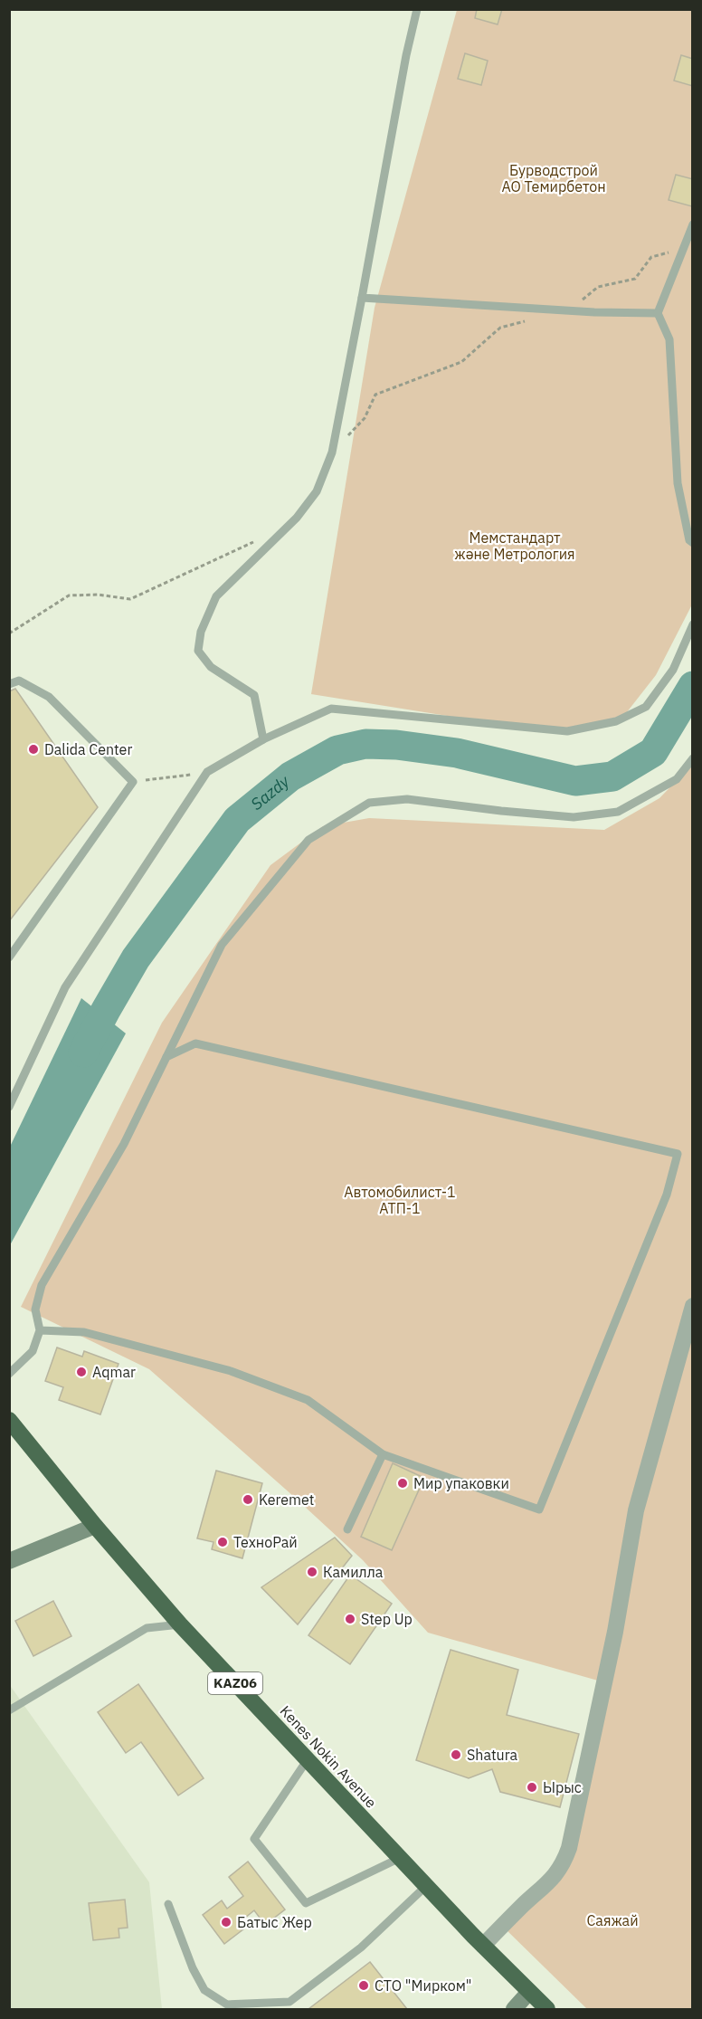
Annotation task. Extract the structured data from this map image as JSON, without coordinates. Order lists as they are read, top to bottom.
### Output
{
  "streets": {
    "highway": ["KАZ06", "Kenes Nokin Avenue"]
  },
  "water": ["Sazdy"],
  "parks": [
    "Бурводстрой АО Темирбетон",
    "Мемстандарт және Метрология",
    "Автомобилист-1 АТП-1",
    "Саяжай"
  ],
  "places": [
    "Dalida Center",
    "Aqmar",
    "Мир упаковки",
    "Keremet",
    "ТехноРай",
    "Камилла",
    "Step Up",
    "Shatura",
    "Ырыс",
    "Батыс Жер",
    "СТО \"Мирком\""
  ]
}
